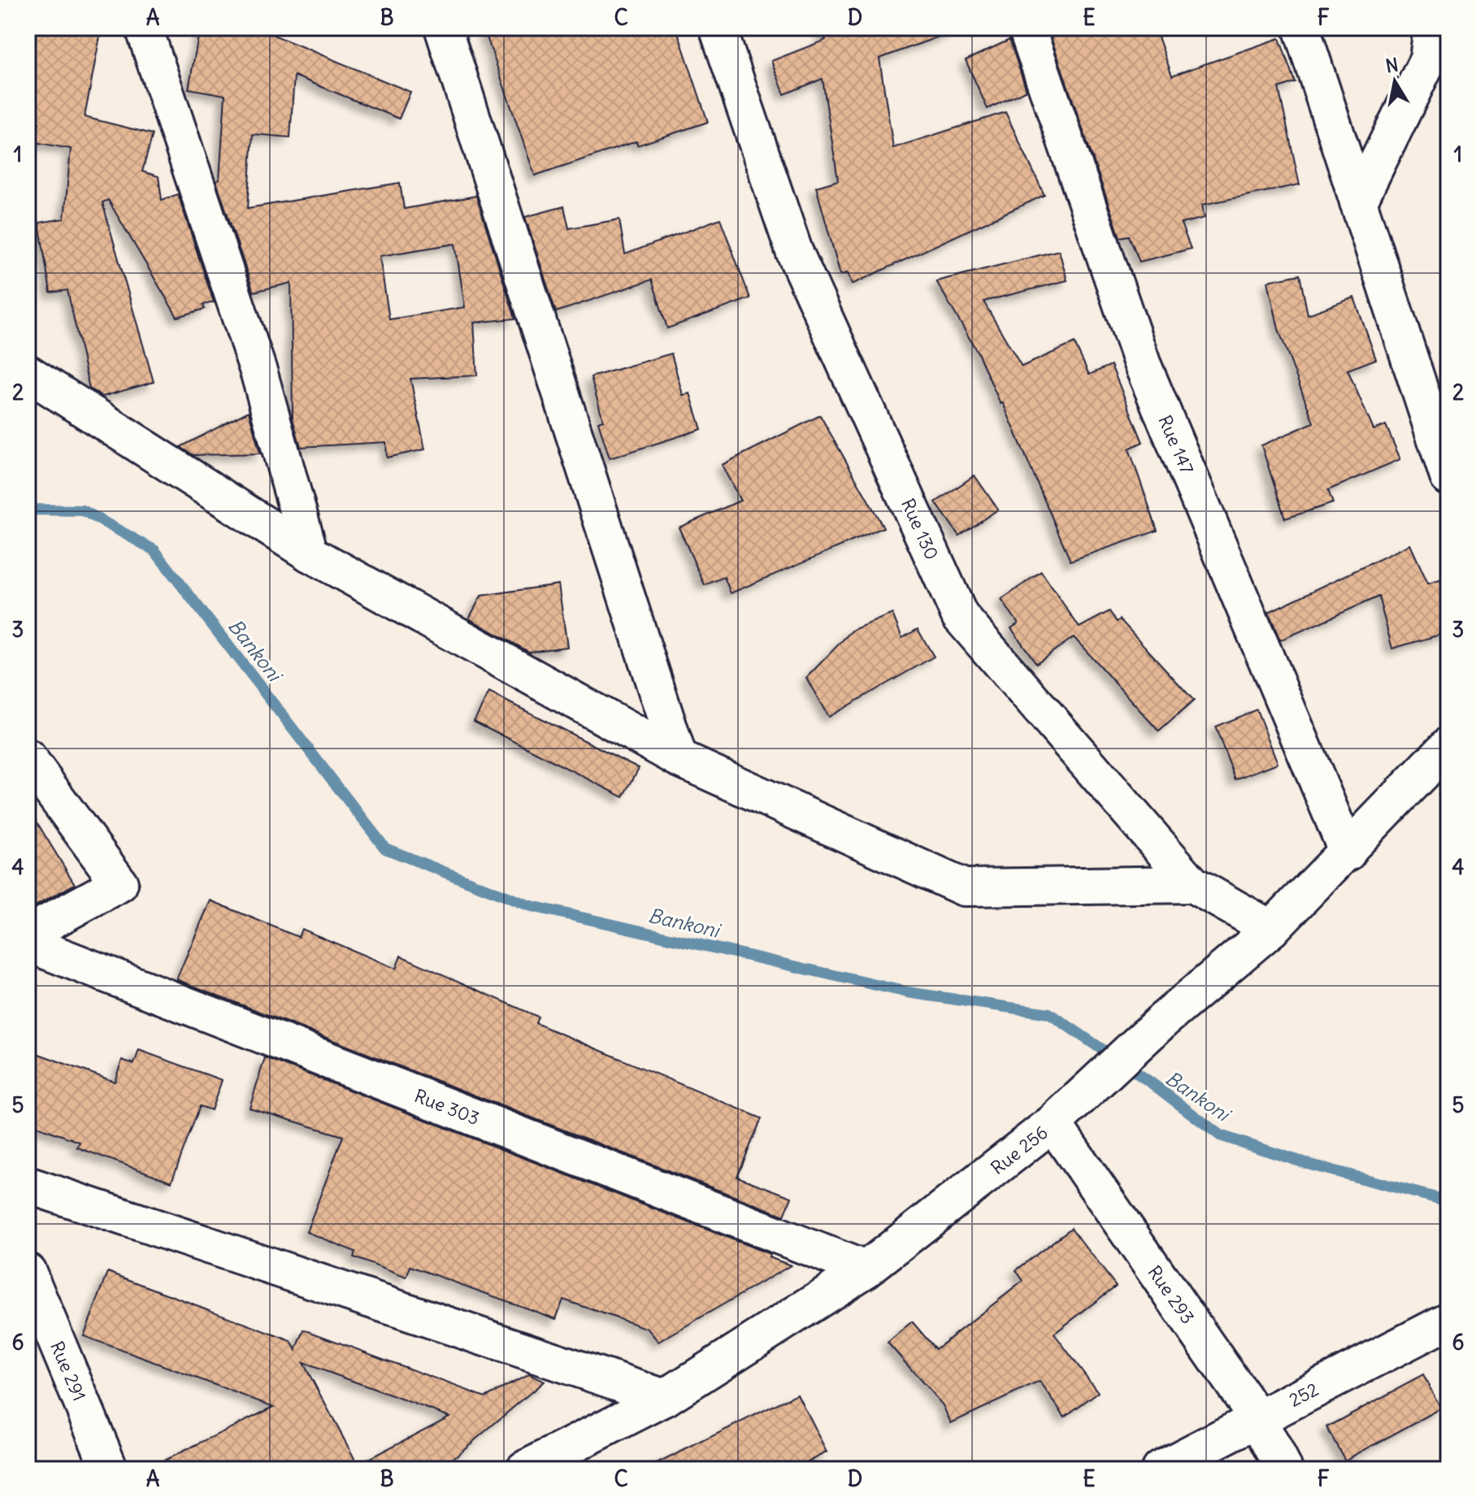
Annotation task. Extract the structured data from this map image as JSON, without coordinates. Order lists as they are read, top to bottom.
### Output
{
  "streets": {
    "street": [
      "Rue 147",
      "Rue 130",
      "Rue 303",
      "Rue 256",
      "Rue 293",
      "Rue 291",
      "252"
    ]
  },
  "crossings": [
    ["Rue 147", "Rue 256"],
    ["Rue 130", "Rue 256"],
    ["Rue 303", "Rue 256"],
    ["Rue 256", "Rue 293"],
    ["Rue 293", "252"]
  ],
  "water": ["Bankoni"],
  "north": "top",
  "grid": {
    "columns": [
      "A",
      "B",
      "C",
      "D",
      "E",
      "F"
    ],
    "rows": [
      "1",
      "2",
      "3",
      "4",
      "5",
      "6"
    ]
  }
}
